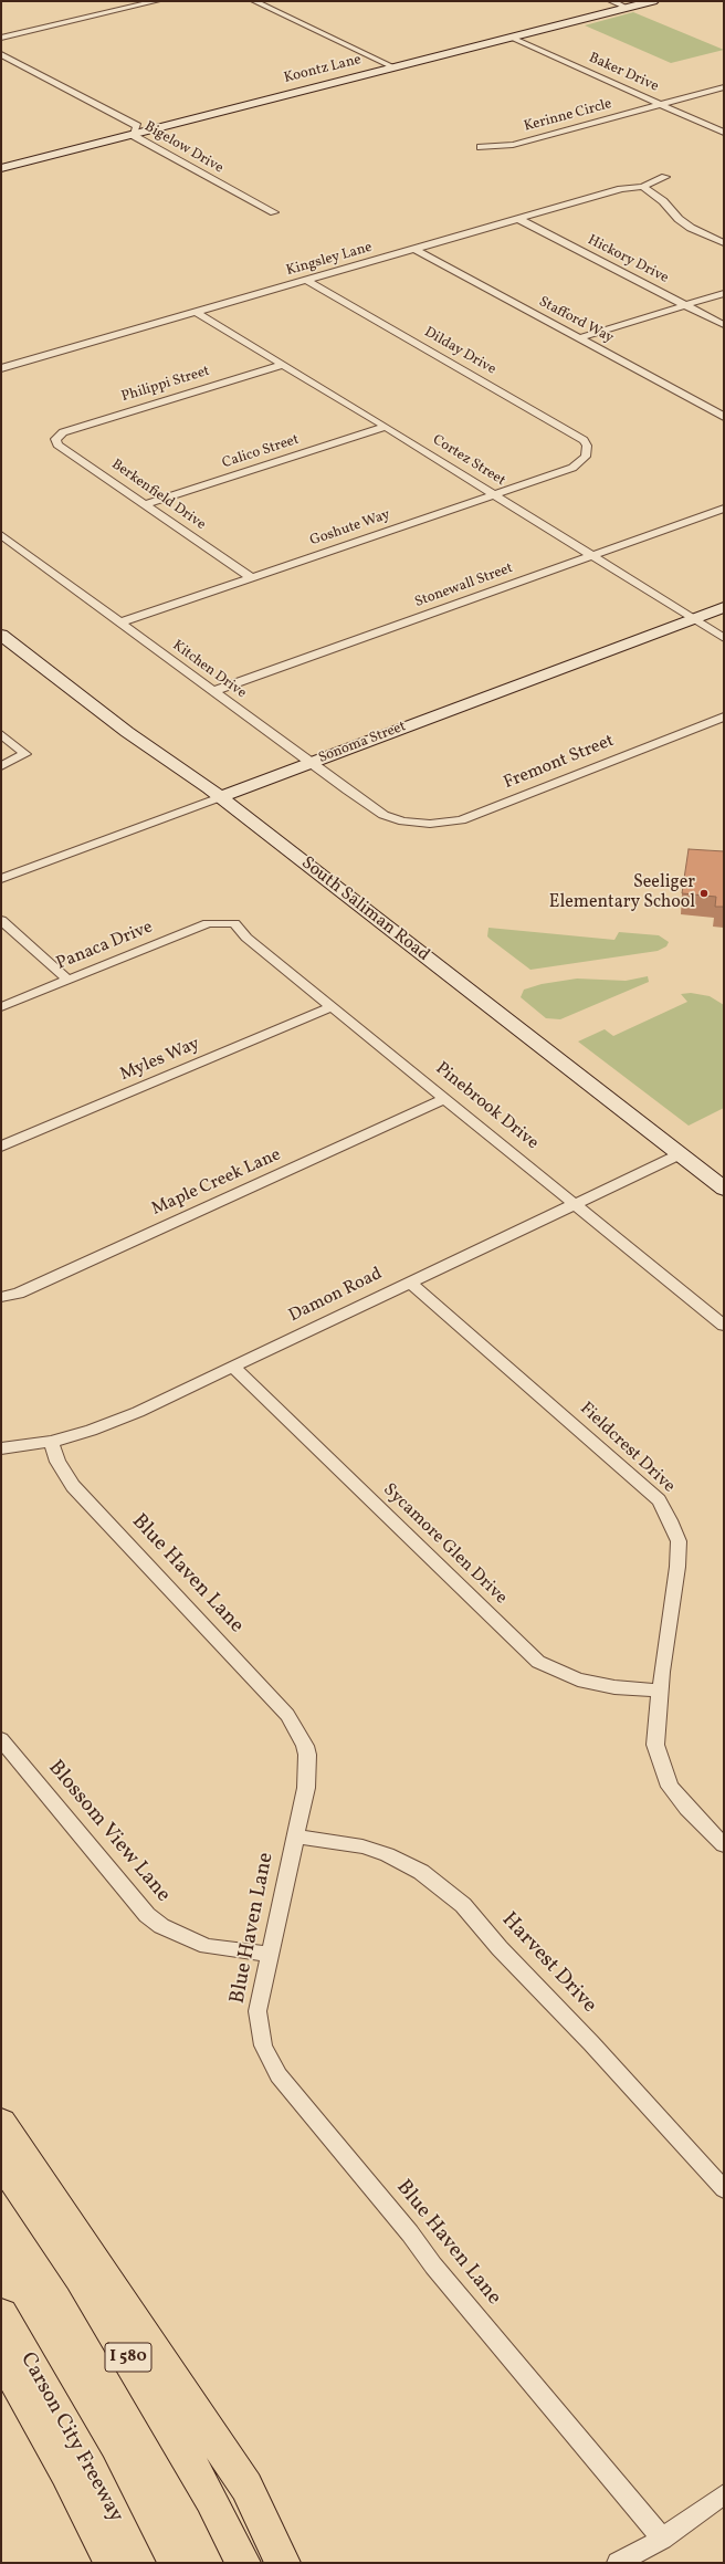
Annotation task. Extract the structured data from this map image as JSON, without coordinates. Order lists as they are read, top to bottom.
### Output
{
  "streets": {
    "highway": ["I 580", "Carson City Freeway"],
    "street": [
      "Koontz Lane",
      "Baker Drive",
      "Kerinne Circle",
      "Bigelow Drive",
      "Kingsley Lane",
      "Hickory Drive",
      "Stafford Way",
      "Dilday Drive",
      "Philippi Street",
      "Calico Street",
      "Cortez Street",
      "Berkenfield Drive",
      "Goshute Way",
      "Stonewall Street",
      "Kitchen Drive",
      "Sonoma Street",
      "Fremont Street",
      "South Saliman Road",
      "Panaca Drive",
      "Myles Way",
      "Pinebrook Drive",
      "Maple Creek Lane",
      "Damon Road",
      "Fieldcrest Drive",
      "Sycamore Glen Drive",
      "Blue Haven Lane",
      "Blossom View Lane",
      "Harvest Drive"
    ]
  },
  "crossings": [
    ["Koontz Lane", "Baker Drive"],
    ["Koontz Lane", "Bigelow Drive"],
    ["Baker Drive", "Kerinne Circle"],
    ["Kingsley Lane", "Hickory Drive"],
    ["Kingsley Lane", "Stafford Way"],
    ["Kingsley Lane", "Dilday Drive"],
    ["Kingsley Lane", "Cortez Street"],
    ["Dilday Drive", "Goshute Way"],
    ["Philippi Street", "Cortez Street"],
    ["Philippi Street", "Berkenfield Drive"],
    ["Calico Street", "Cortez Street"],
    ["Calico Street", "Berkenfield Drive"],
    ["Cortez Street", "Goshute Way"],
    ["Cortez Street", "Stonewall Street"],
    ["Cortez Street", "Sonoma Street"],
    ["Berkenfield Drive", "Goshute Way"],
    ["Goshute Way", "Kitchen Drive"],
    ["Stonewall Street", "Kitchen Drive"],
    ["Kitchen Drive", "Sonoma Street"],
    ["Kitchen Drive", "Fremont Street"],
    ["Sonoma Street", "South Saliman Road"],
    ["South Saliman Road", "Damon Road"],
    ["Panaca Drive", "Pinebrook Drive"],
    ["Myles Way", "Pinebrook Drive"],
    ["Pinebrook Drive", "Maple Creek Lane"],
    ["Pinebrook Drive", "Damon Road"],
    ["Damon Road", "Fieldcrest Drive"],
    ["Damon Road", "Sycamore Glen Drive"],
    ["Damon Road", "Blue Haven Lane"],
    ["Fieldcrest Drive", "Sycamore Glen Drive"],
    ["Blue Haven Lane", "Blossom View Lane"],
    ["Blue Haven Lane", "Harvest Drive"]
  ],
  "places": ["Seeliger Elementary School"]
}
